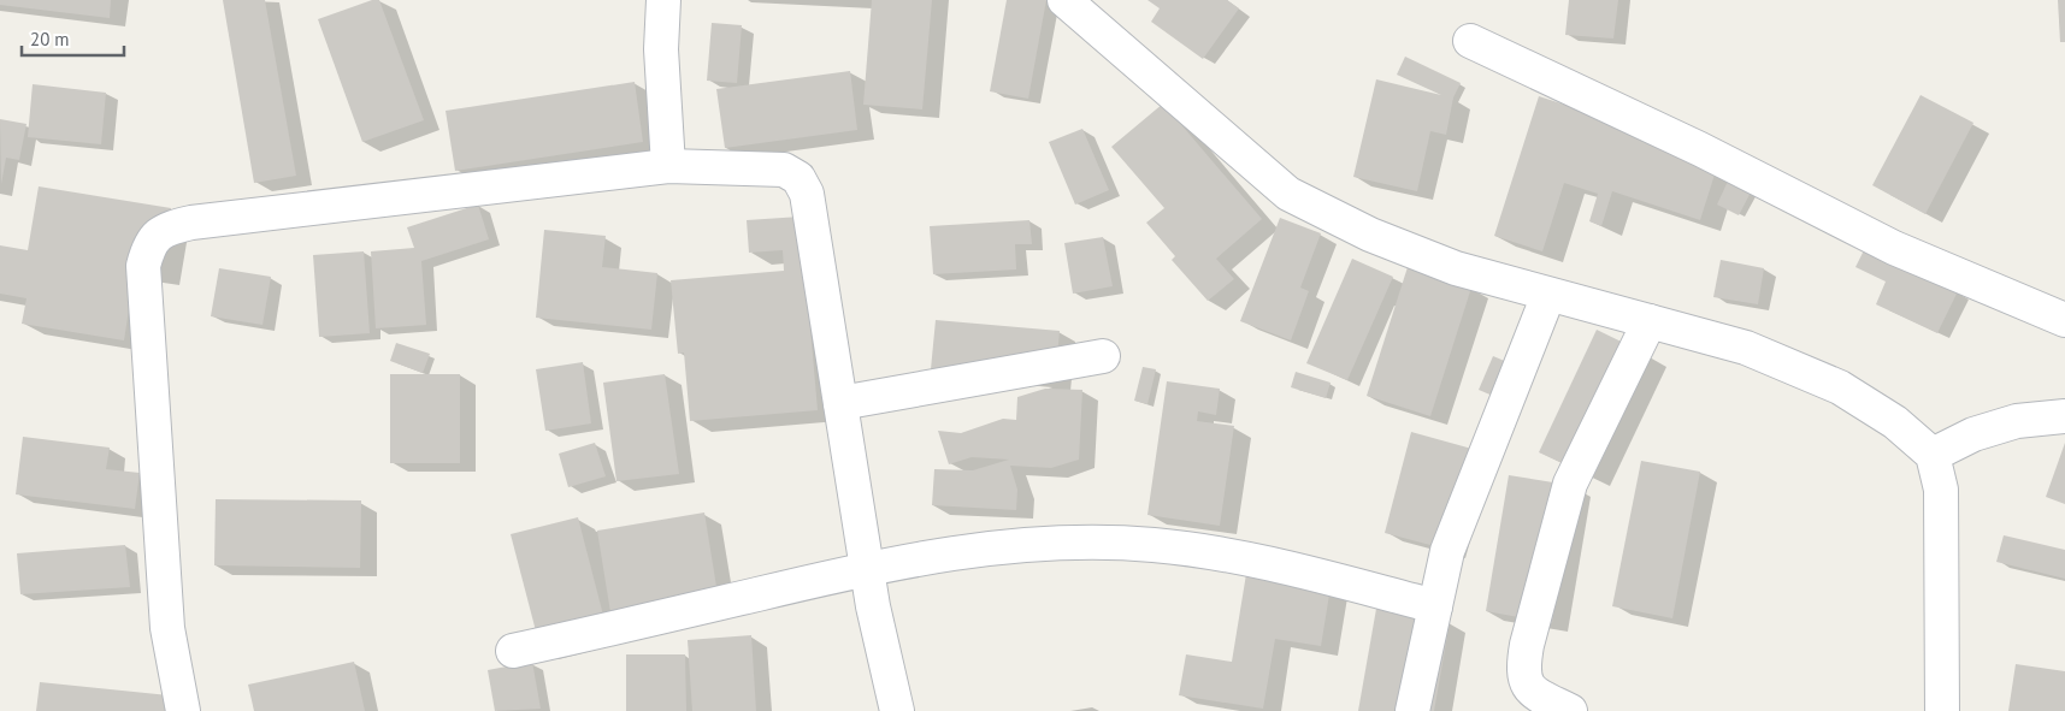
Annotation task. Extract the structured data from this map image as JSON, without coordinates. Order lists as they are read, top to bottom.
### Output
{
  "scale_bar": "20 m"
}
